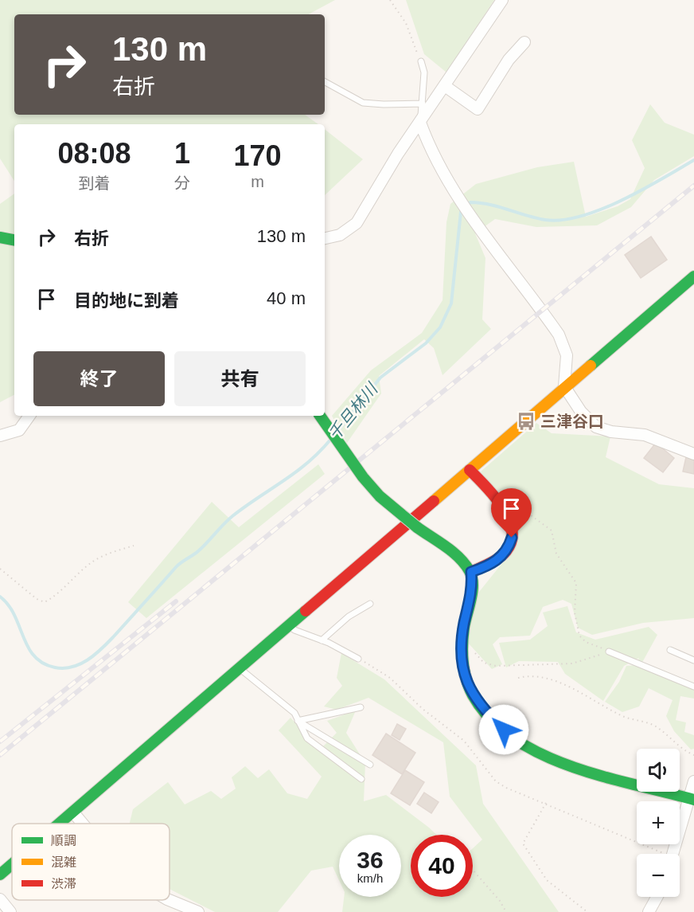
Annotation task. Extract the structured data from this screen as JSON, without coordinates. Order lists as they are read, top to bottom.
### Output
{
  "water": ["千旦林川"],
  "places": {
    "bus stop": ["三津谷口"]
  },
  "legend": ["順調", "混雑", "渋滞"],
  "page": {
    "turn": ["130 m", "右折"],
    "eta": [
      "08:08",
      "到着",
      "1",
      "分",
      "170",
      "m"
    ],
    "list": [
      {
        "name": "右折",
        "value": "130 m"
      },
      {
        "name": "目的地に到着",
        "value": "40 m"
      }
    ],
    "buttons": ["終了", "共有"],
    "map_buttons": ["+", "−"],
    "speed": "36 km/h",
    "limit": "40"
  }
}
